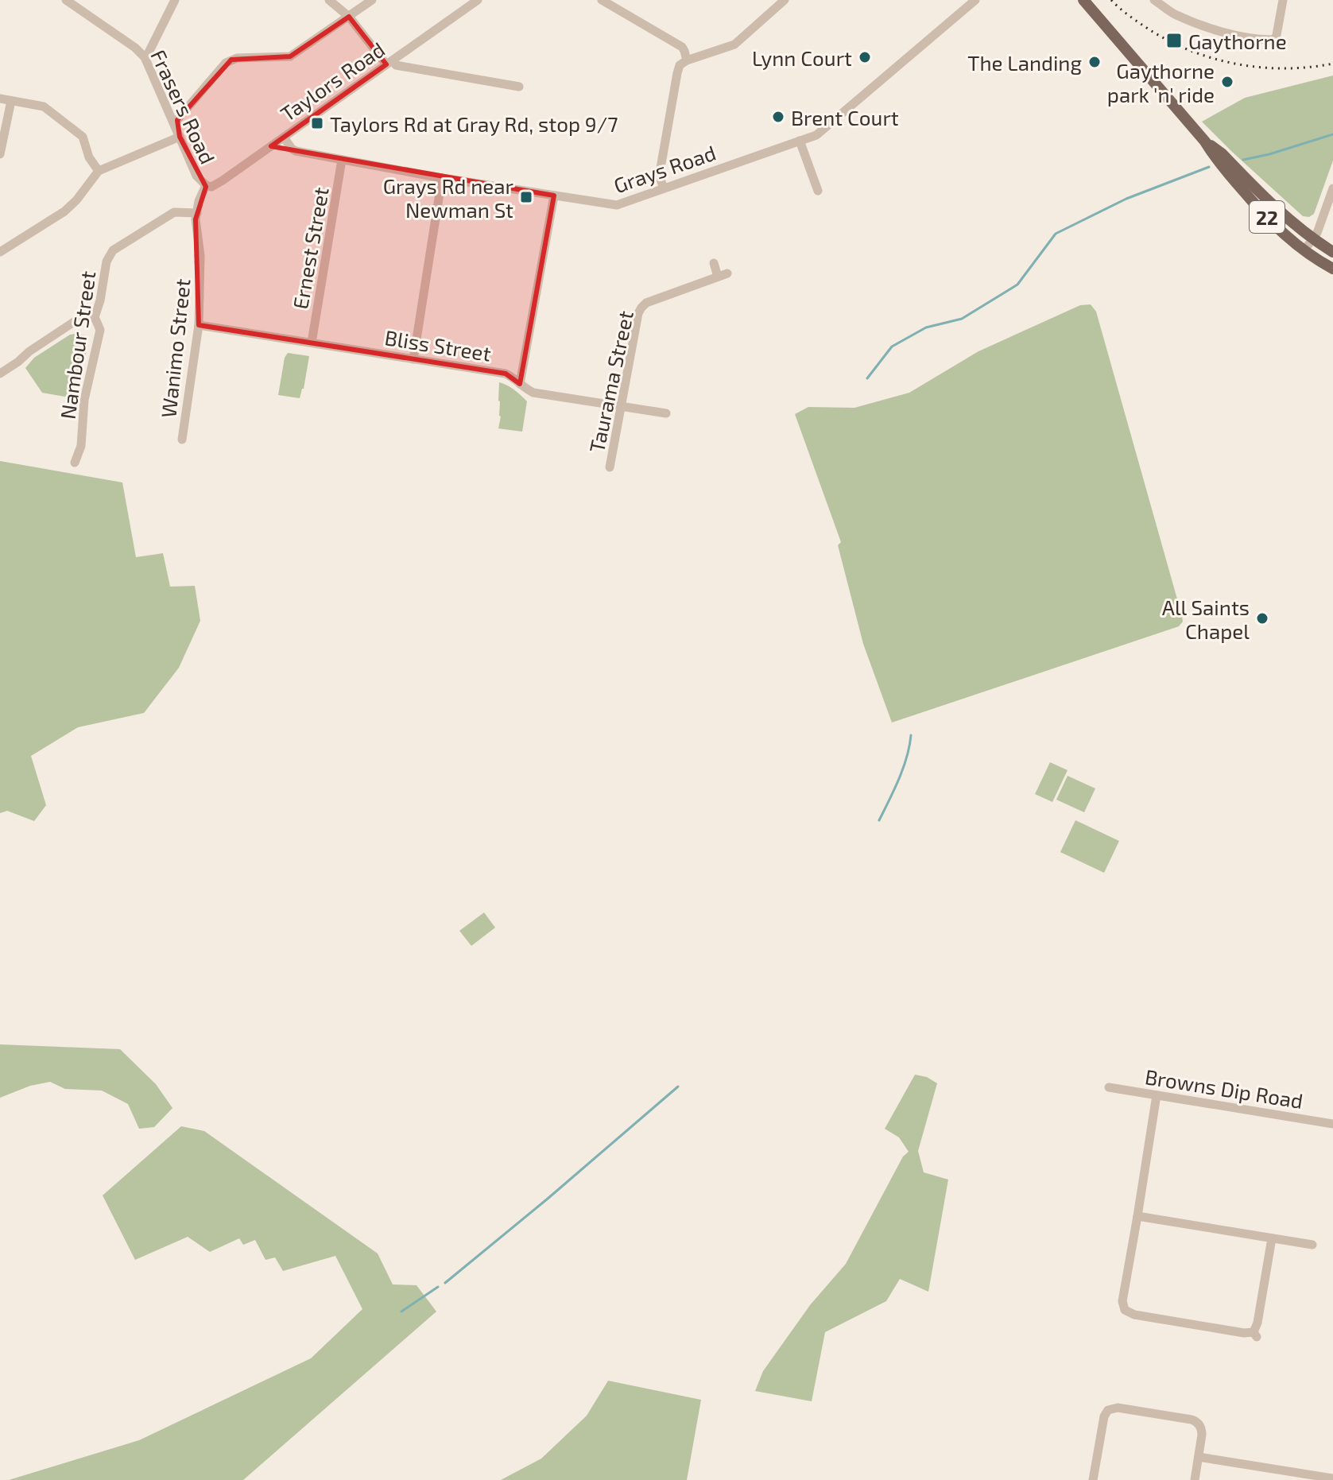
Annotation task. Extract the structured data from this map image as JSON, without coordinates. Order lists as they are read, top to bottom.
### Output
{
  "streets": {
    "main road": ["22"],
    "street": [
      "Taylors Road",
      "Frasers Road",
      "Grays Road",
      "Ernest Street",
      "Nambour Street",
      "Bliss Street",
      "Wanimo Street",
      "Taurama Street",
      "Browns Dip Road"
    ]
  },
  "crossings": [
    ["Taylors Road", "Frasers Road"],
    ["Taylors Road", "Grays Road"],
    ["Taylors Road", "Wanimo Street"],
    ["Frasers Road", "Wanimo Street"],
    ["Grays Road", "Ernest Street"],
    ["Ernest Street", "Bliss Street"],
    ["Nambour Street", "Wanimo Street"],
    ["Bliss Street", "Wanimo Street"],
    ["Bliss Street", "Taurama Street"]
  ],
  "places": {
    "transit": ["Gaythorne", "Taylors Rd at Gray Rd, stop 9/7", "Grays Rd near Newman St"],
    "other": [
      "Lynn Court",
      "The Landing",
      "Gaythorne park 'n' ride",
      "Brent Court",
      "All Saints Chapel"
    ]
  }
}
